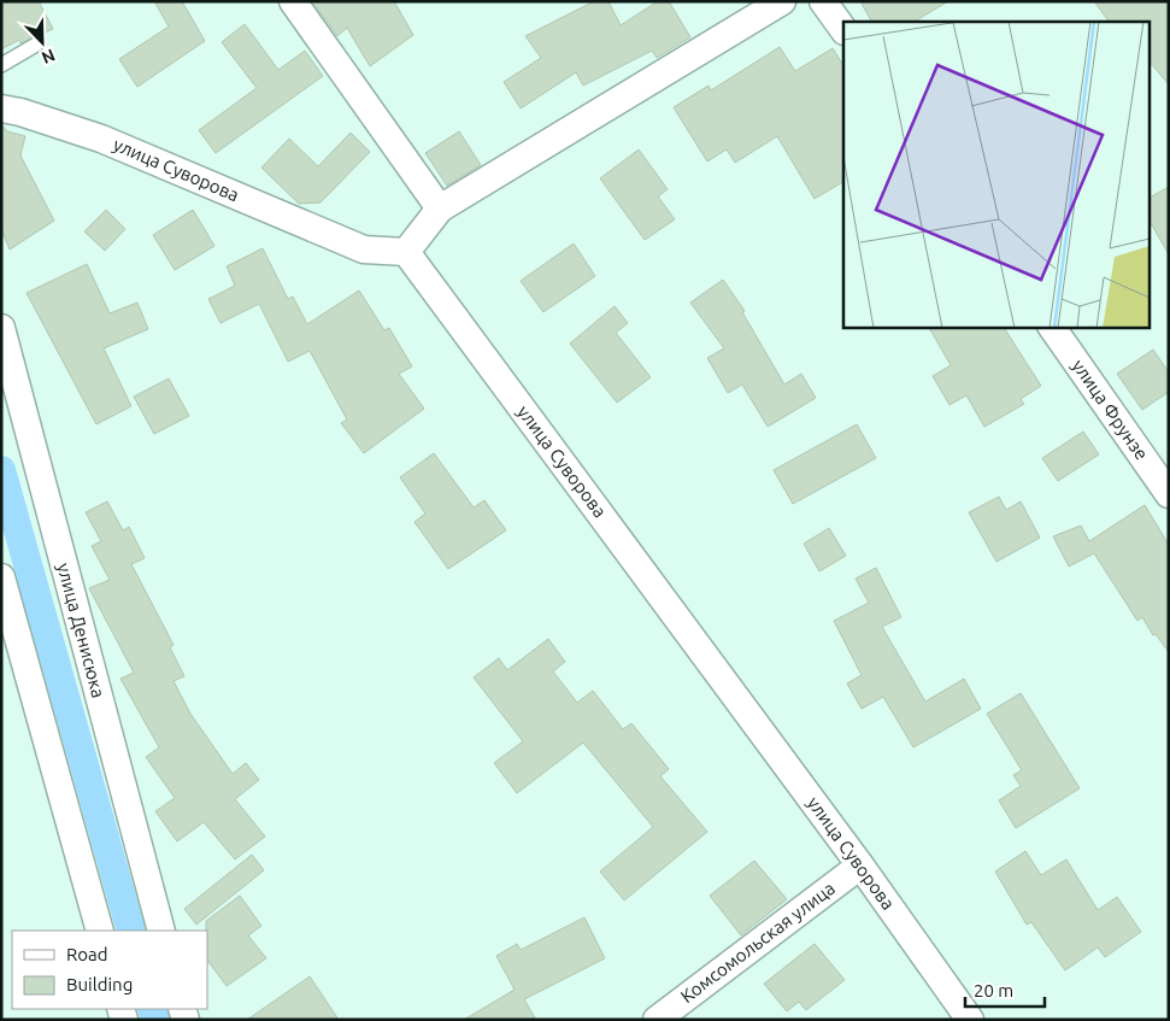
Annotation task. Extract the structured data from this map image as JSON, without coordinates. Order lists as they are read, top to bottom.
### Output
{
  "streets": {
    "street": [
      "улица Суворова",
      "улица Фрунзе",
      "улица Денисюка",
      "Комсомольская улица"
    ]
  },
  "crossings": [
    ["улица Суворова", "Комсомольская улица"]
  ],
  "legend": ["Road", "Building"],
  "scale_bar": "20 m",
  "north": "bottom right"
}
